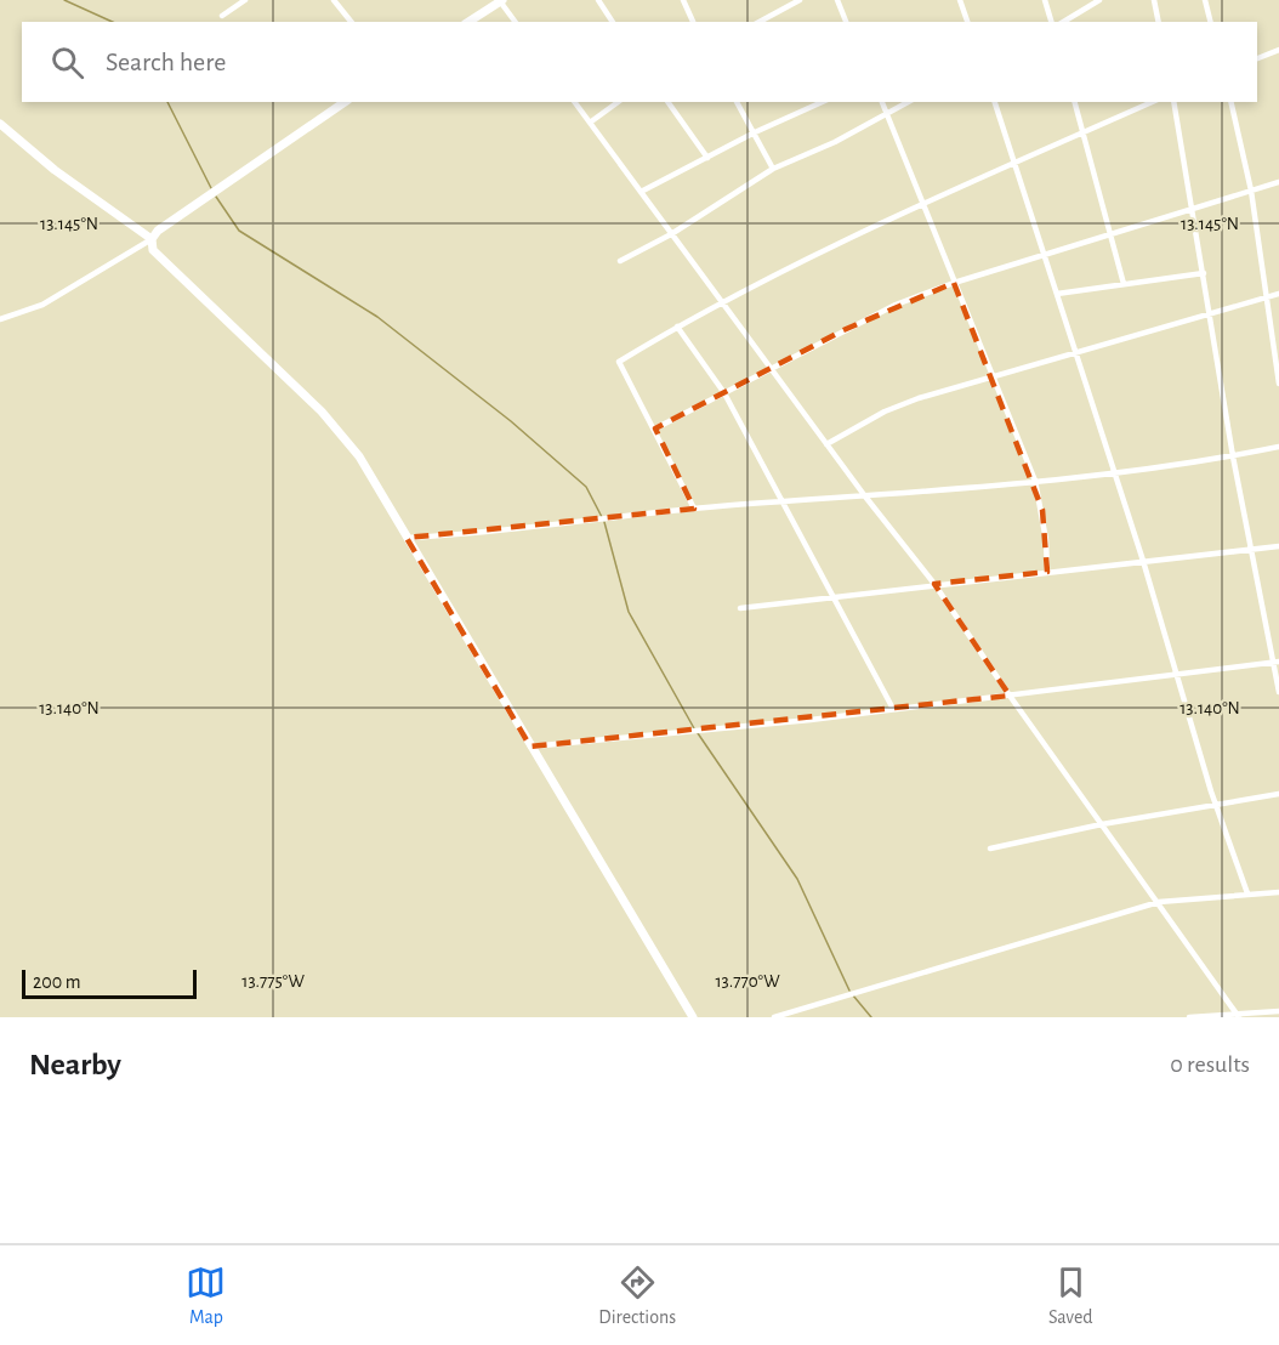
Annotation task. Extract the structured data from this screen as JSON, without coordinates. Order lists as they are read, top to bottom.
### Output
{
  "scale_bar": "200 m",
  "page": {
    "search": "Search here",
    "scale": "200 m",
    "heading": ["Nearby", "0 results"],
    "nav": ["Map", "Directions", "Saved"]
  },
  "coordinates": [
    "13.145°N",
    "13.140°N",
    "13.775°W",
    "13.770°W"
  ]
}
